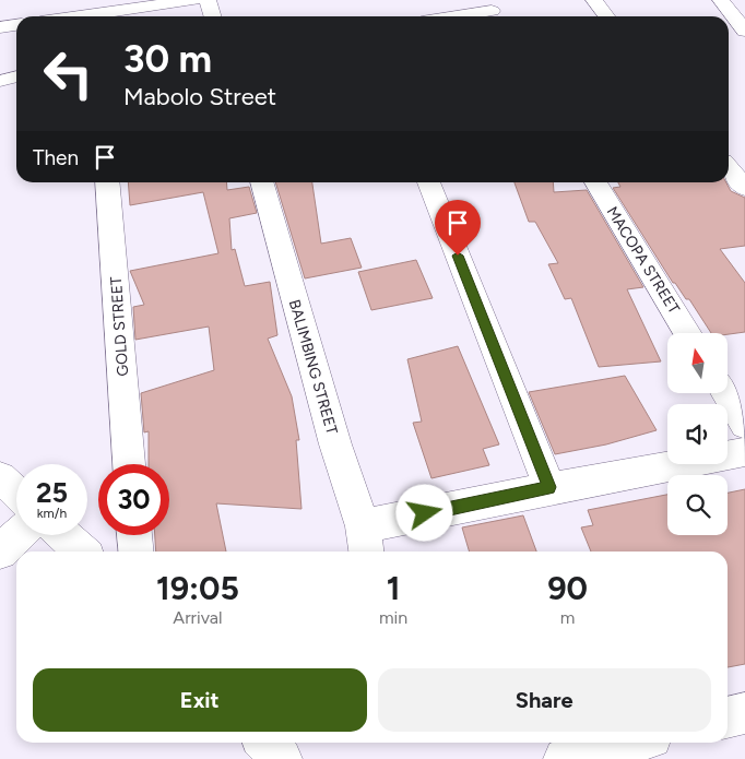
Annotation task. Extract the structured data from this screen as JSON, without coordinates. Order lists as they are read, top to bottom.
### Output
{
  "streets": {
    "street": ["MACOPA STREET", "GOLD STREET", "BALIMBING STREET"]
  },
  "north": "top",
  "page": {
    "turn": ["30 m", "Mabolo Street"],
    "then": "Then",
    "speed": "25 km/h",
    "limit": "30",
    "eta": [
      "19:05",
      "Arrival",
      "1",
      "min",
      "90",
      "m"
    ],
    "buttons": ["Exit", "Share"]
  }
}
